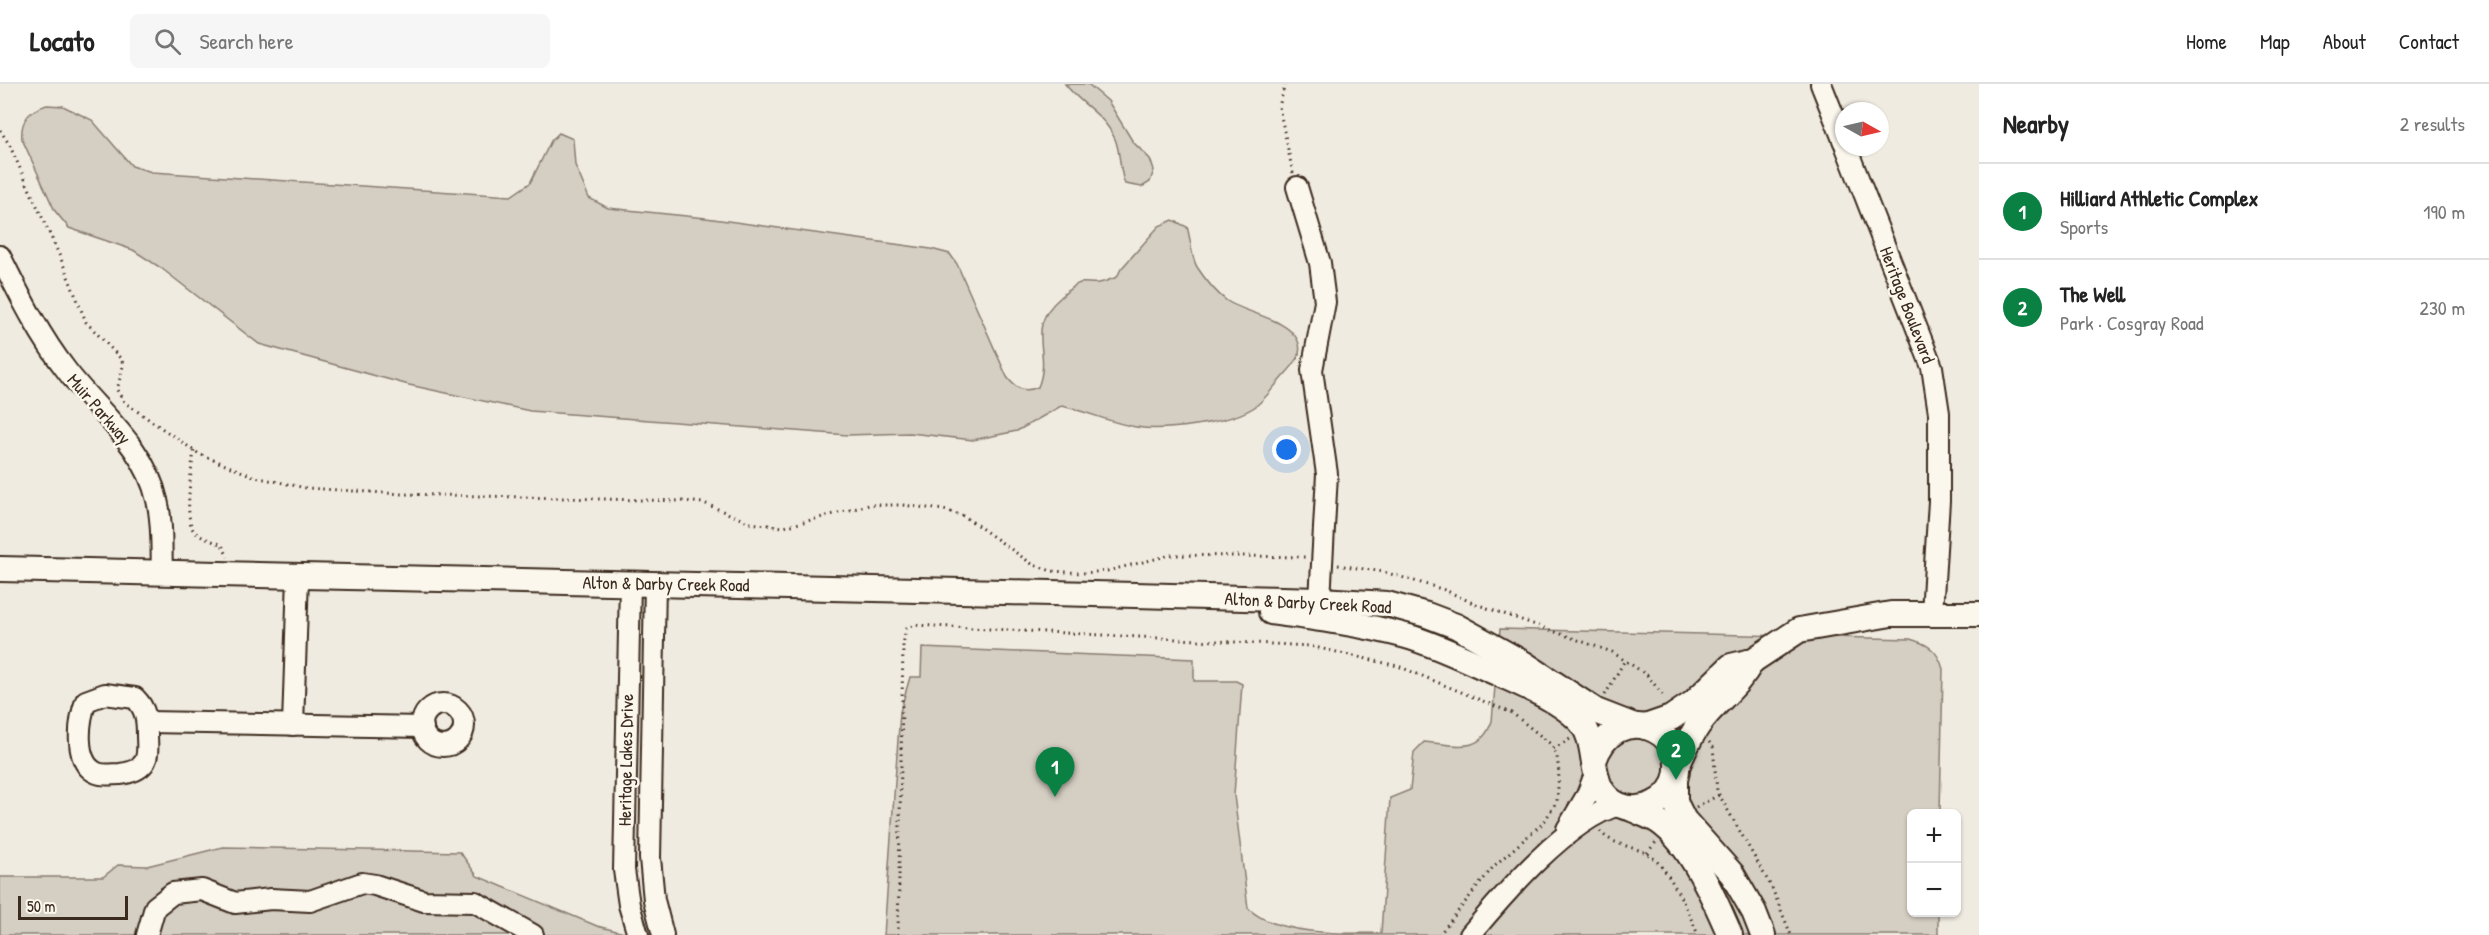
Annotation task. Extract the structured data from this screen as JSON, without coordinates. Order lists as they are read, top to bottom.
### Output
{
  "streets": {
    "main road": ["Alton & Darby Creek Road"],
    "street": ["Heritage Boulevard", "Muir Parkway", "Heritage Lakes Drive"]
  },
  "crossings": [
    ["Muir Parkway", "Alton & Darby Creek Road"],
    ["Alton & Darby Creek Road", "Heritage Lakes Drive"]
  ],
  "scale_bar": "50 m",
  "north": "right",
  "page": {
    "header": "Locato",
    "search": "Search here",
    "nav": [
      "Home",
      "Map",
      "About",
      "Contact"
    ],
    "heading": ["Nearby", "2 results"],
    "list": [
      {
        "mark": "1",
        "name": "Hilliard Athletic Complex",
        "note": "Sports",
        "value": "190 m"
      },
      {
        "mark": "2",
        "name": "The Well",
        "note": "Park · Cosgray Road",
        "value": "230 m"
      }
    ],
    "pins": ["2", "1"],
    "map_buttons": ["+", "−"],
    "scale": "50 m"
  }
}
